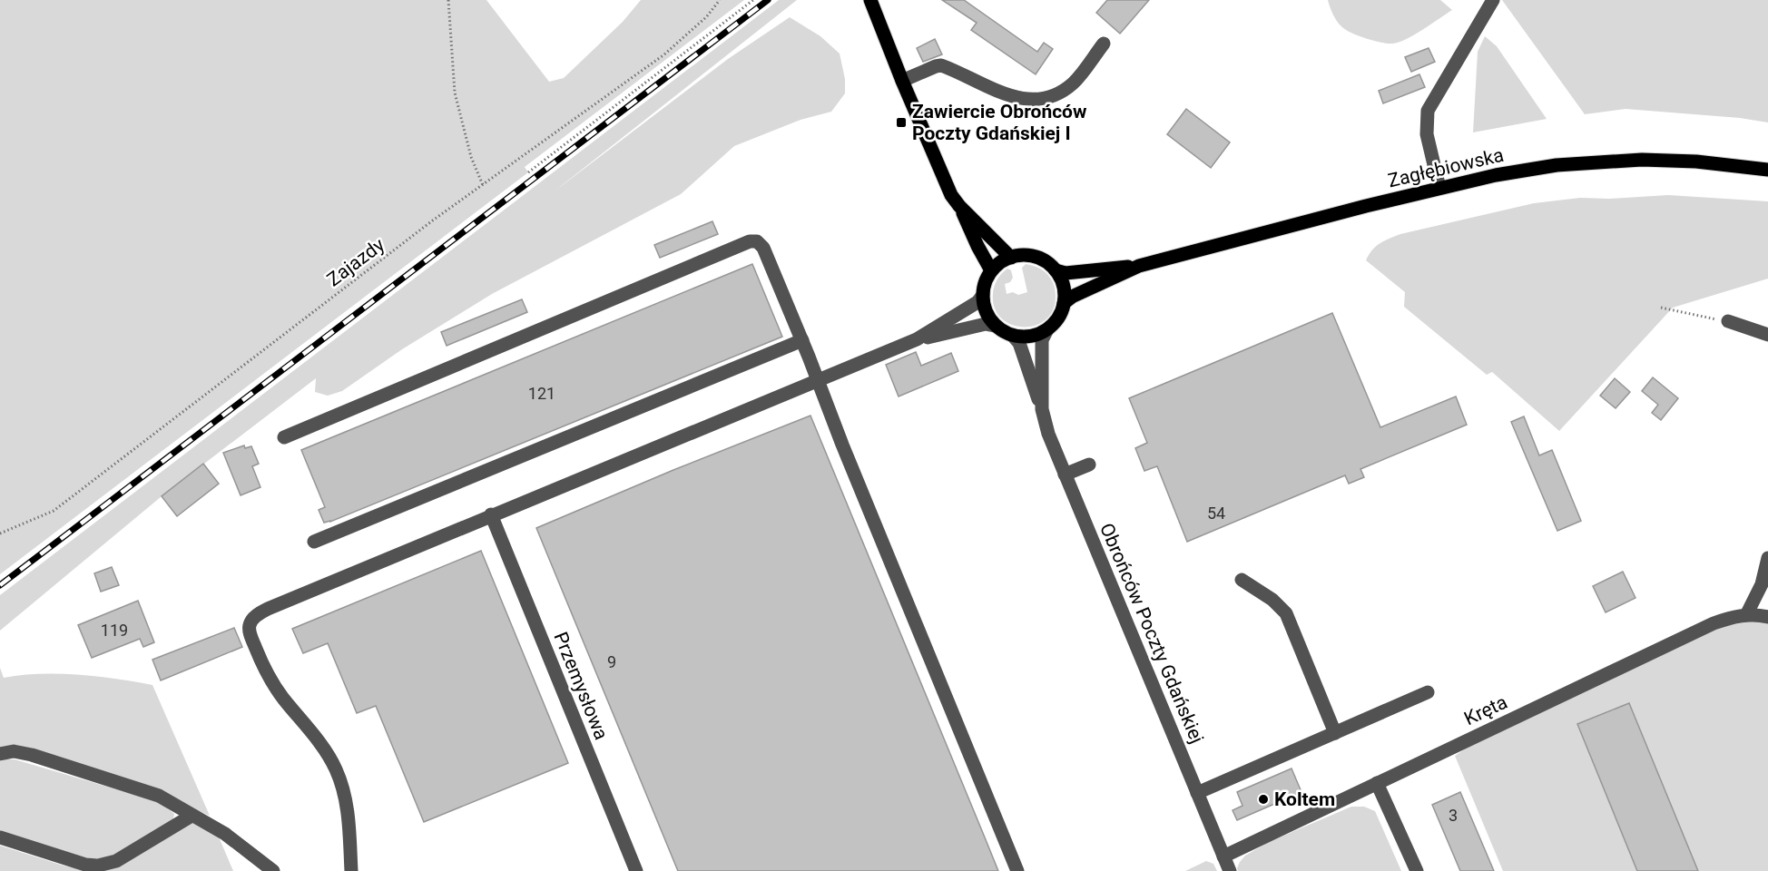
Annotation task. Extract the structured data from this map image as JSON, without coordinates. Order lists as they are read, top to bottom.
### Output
{
  "streets": {
    "main road": ["Zagłębiowska"],
    "street": ["Obrońców Poczty Gdańskiej", "Przemysłowa", "Kręta"],
    "path": ["Zajazdy"]
  },
  "crossings": [
    ["Zagłębiowska", "Obrońców Poczty Gdańskiej"],
    ["Obrońców Poczty Gdańskiej", "Kręta"]
  ],
  "places": {
    "transit": ["Zawiercie Obrońców Poczty Gdańskiej I"],
    "other": ["Koltem"]
  },
  "house_numbers": [
    "121",
    "54",
    "119",
    "9",
    "3"
  ]
}
